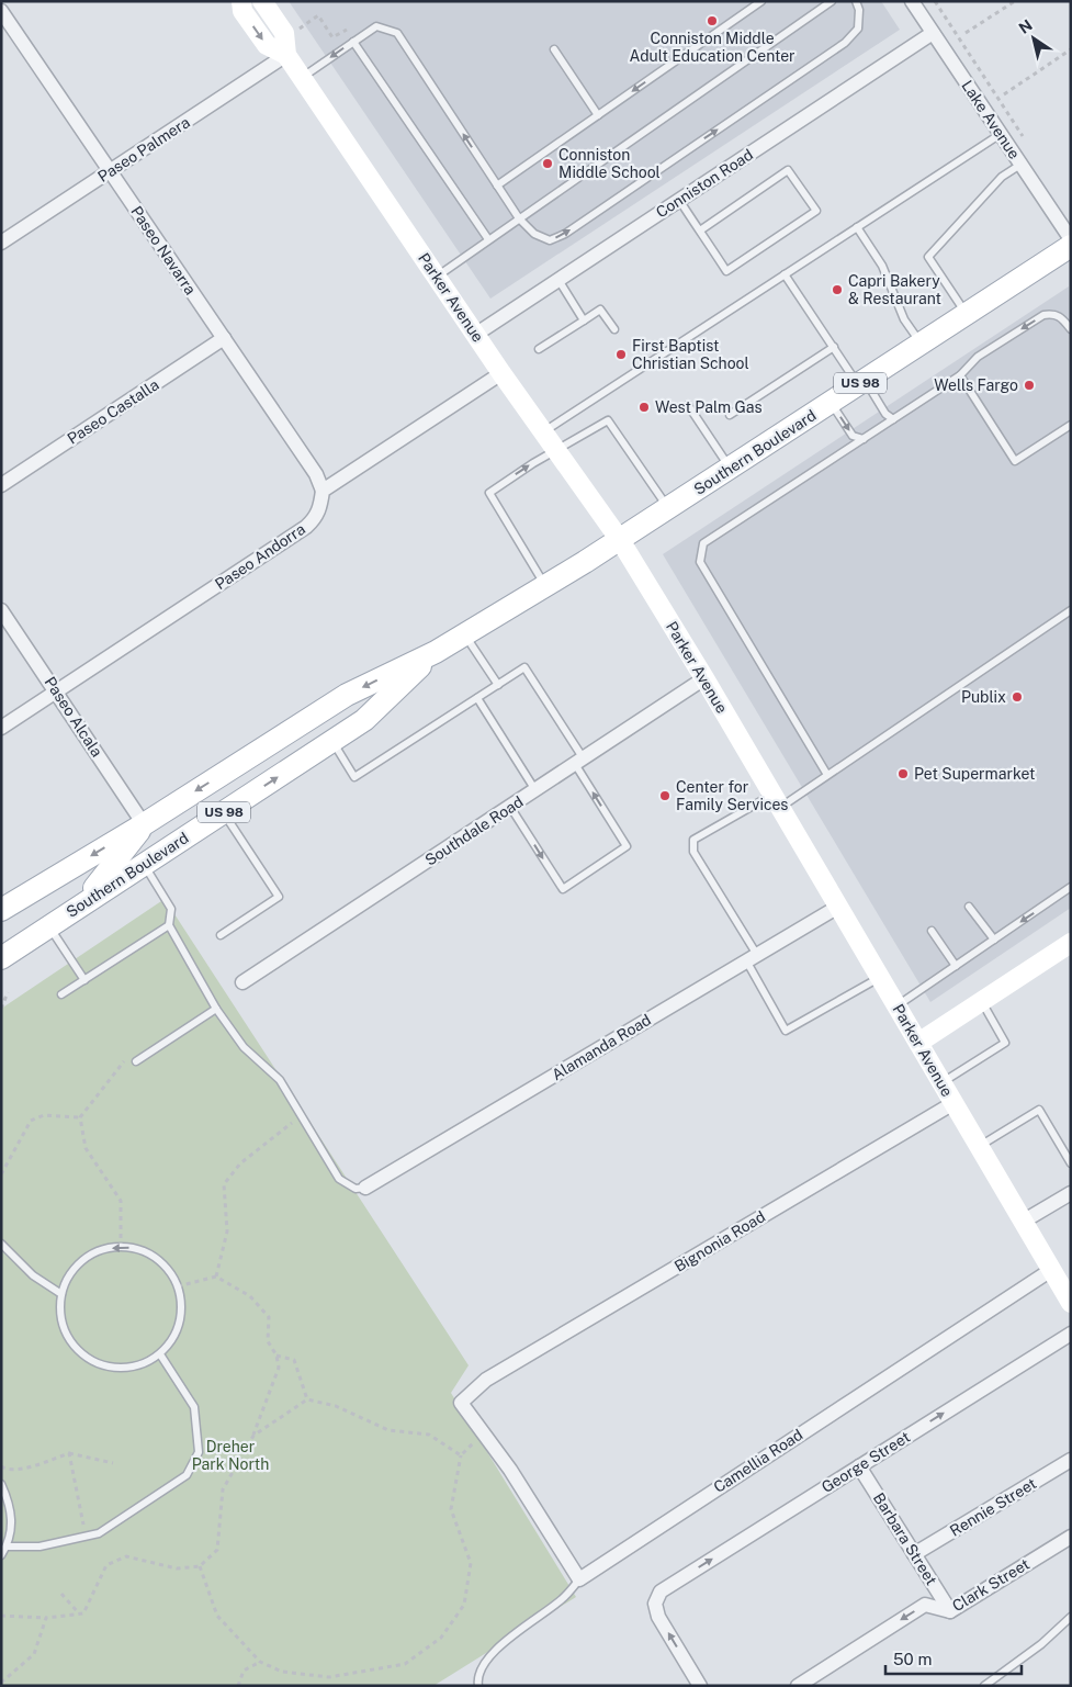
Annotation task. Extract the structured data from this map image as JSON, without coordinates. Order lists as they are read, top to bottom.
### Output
{
  "streets": {
    "main road": ["US 98", "Southern Boulevard"],
    "street": [
      "Lake Avenue",
      "Paseo Palmera",
      "Conniston Road",
      "Paseo Navarra",
      "Parker Avenue",
      "Paseo Castalla",
      "Paseo Andorra",
      "Paseo Alcala",
      "Southdale Road",
      "Alamanda Road",
      "Bignonia Road",
      "Camellia Road",
      "George Street",
      "Rennie Street",
      "Barbara Street",
      "Clark Street"
    ]
  },
  "crossings": [
    ["Lake Avenue", "Conniston Road"],
    ["Paseo Palmera", "Paseo Navarra"],
    ["Paseo Palmera", "Parker Avenue"],
    ["Conniston Road", "Parker Avenue"],
    ["Paseo Navarra", "Paseo Castalla"],
    ["Paseo Navarra", "Paseo Andorra"],
    ["Parker Avenue", "Southern Boulevard"],
    ["Parker Avenue", "Southdale Road"],
    ["Parker Avenue", "Alamanda Road"],
    ["Parker Avenue", "Bignonia Road"],
    ["Parker Avenue", "Camellia Road"],
    ["Southern Boulevard", "Paseo Alcala"],
    ["Paseo Andorra", "Paseo Alcala"],
    ["George Street", "Barbara Street"],
    ["Rennie Street", "Barbara Street"],
    ["Barbara Street", "Clark Street"]
  ],
  "one_way": ["George Street", "Clark Street"],
  "parks": ["Dreher Park North"],
  "places": [
    "Conniston Middle Adult Education Center",
    "Conniston Middle School",
    "Capri Bakery & Restaurant",
    "First Baptist Christian School",
    "Wells Fargo",
    "West Palm Gas",
    "Publix",
    "Pet Supermarket",
    "Center for Family Services"
  ],
  "scale_bar": "50 m",
  "north": "top left"
}
